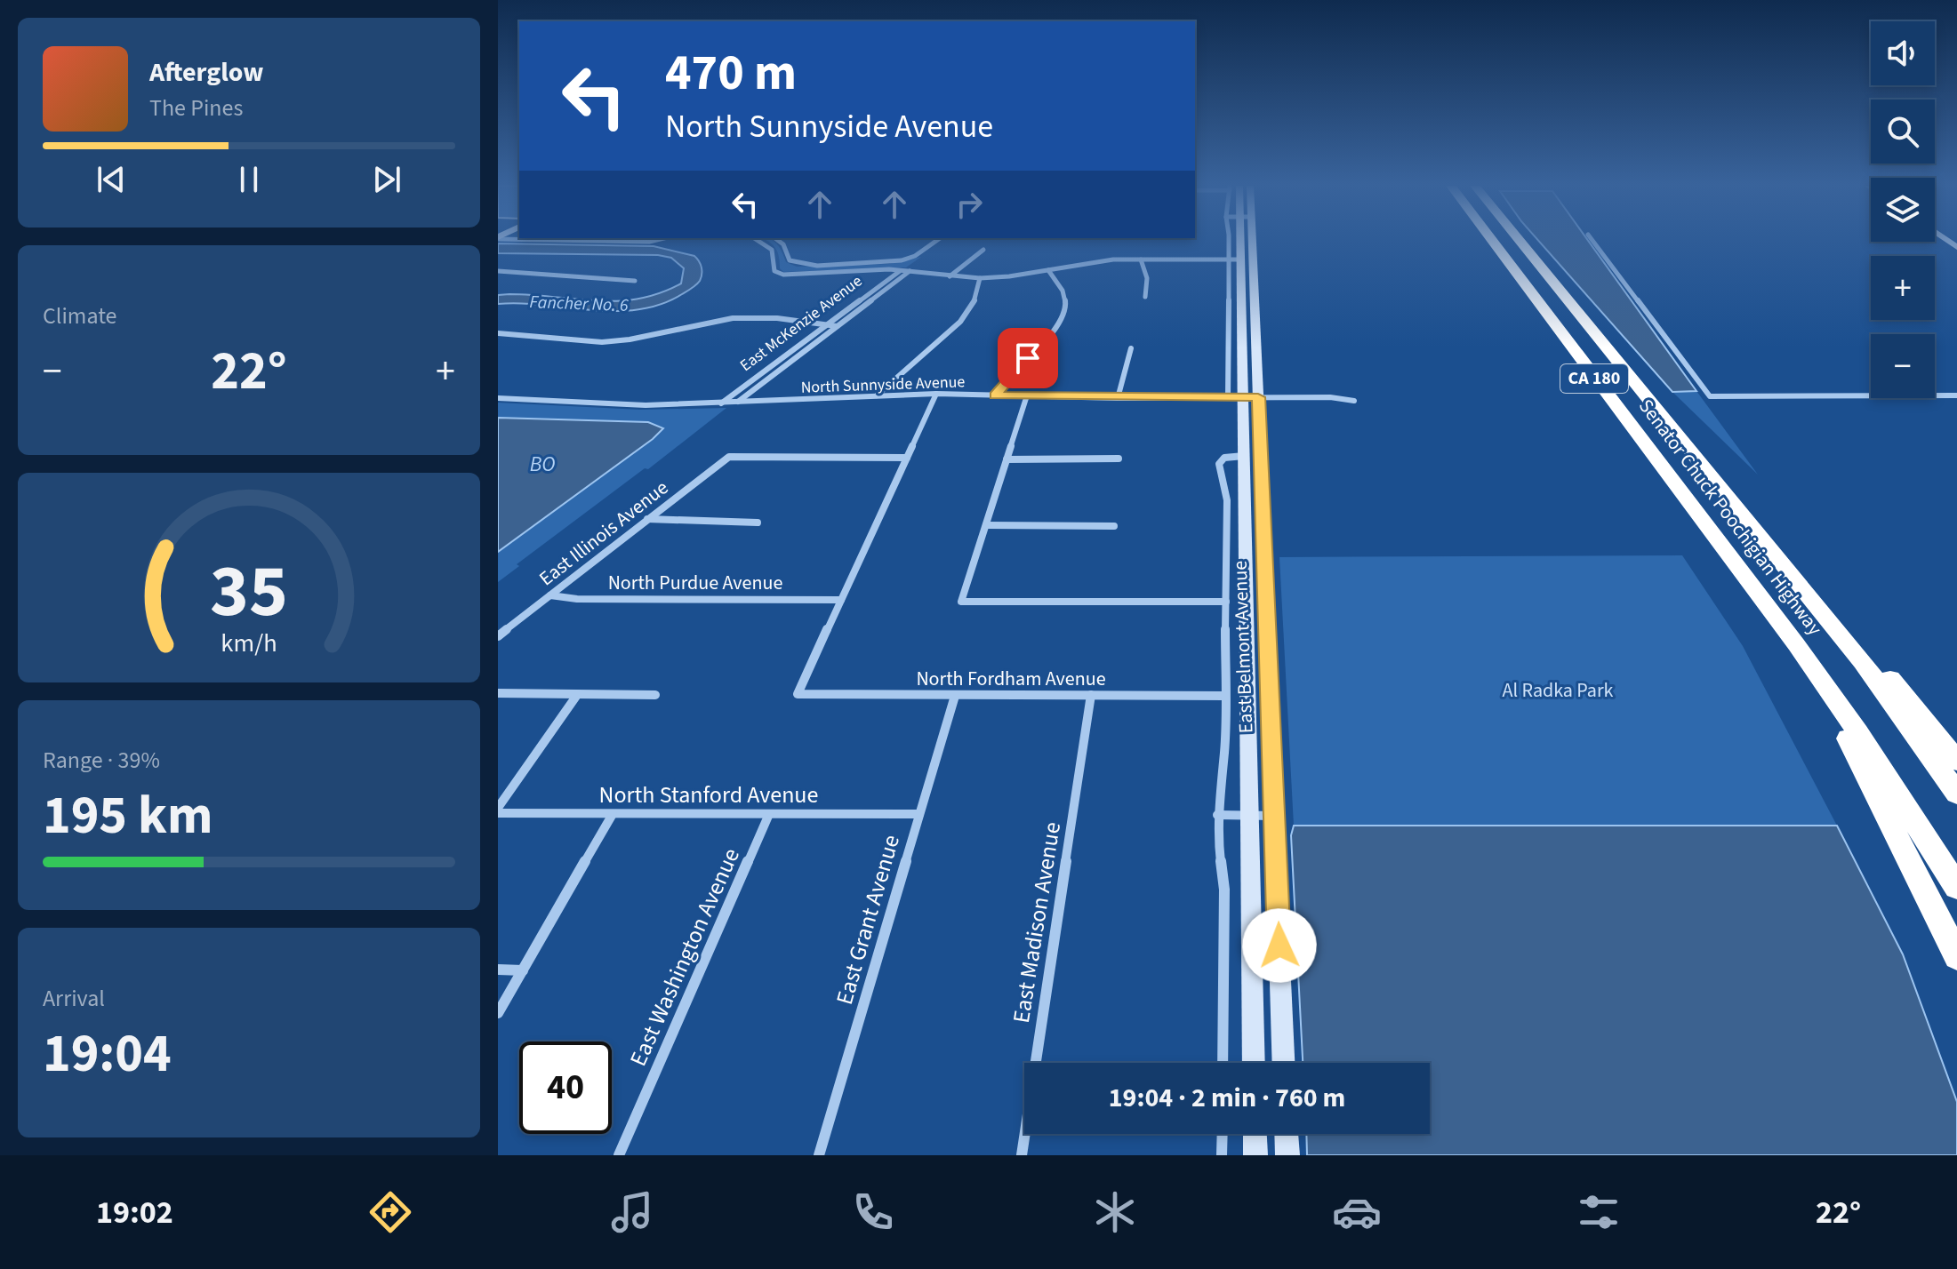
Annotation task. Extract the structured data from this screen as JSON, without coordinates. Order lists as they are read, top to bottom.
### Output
{
  "streets": {
    "highway": ["CA 180", "Senator Chuck Poochigian Highway"],
    "street": [
      "East McKenzie Avenue",
      "North Sunnyside Avenue",
      "East Illinois Avenue",
      "North Purdue Avenue",
      "East Belmont Avenue",
      "North Fordham Avenue",
      "North Stanford Avenue",
      "East Grant Avenue",
      "East Madison Avenue",
      "East Washington Avenue"
    ]
  },
  "crossings": [
    ["East McKenzie Avenue", "North Sunnyside Avenue"],
    ["CA 180", "Senator Chuck Poochigian Highway"],
    ["North Sunnyside Avenue", "East Belmont Avenue"],
    ["East Illinois Avenue", "North Purdue Avenue"],
    ["North Purdue Avenue", "North Fordham Avenue"],
    ["East Belmont Avenue", "North Fordham Avenue"],
    ["North Fordham Avenue", "East Grant Avenue"],
    ["North Fordham Avenue", "East Madison Avenue"],
    ["North Stanford Avenue", "East Grant Avenue"],
    ["North Stanford Avenue", "East Washington Avenue"]
  ],
  "water": ["Fancher No. 6", "BO"],
  "parks": ["Al Radka Park"],
  "page": {
    "map_buttons": ["+", "−"],
    "turn": ["470 m", "North Sunnyside Avenue"],
    "song": ["Afterglow", "The Pines"],
    "tile": [
      "Climate",
      ["Range · 39%", "195 km"],
      ["Arrival", "19:04"]
    ],
    "heat": ["−", "22°", "+"],
    "limit": "40",
    "trip": "19:04 · 2 min · 760 m",
    "tabs": ["19:02", "22°"],
    "gauge": ["35", "km/h"]
  }
}
